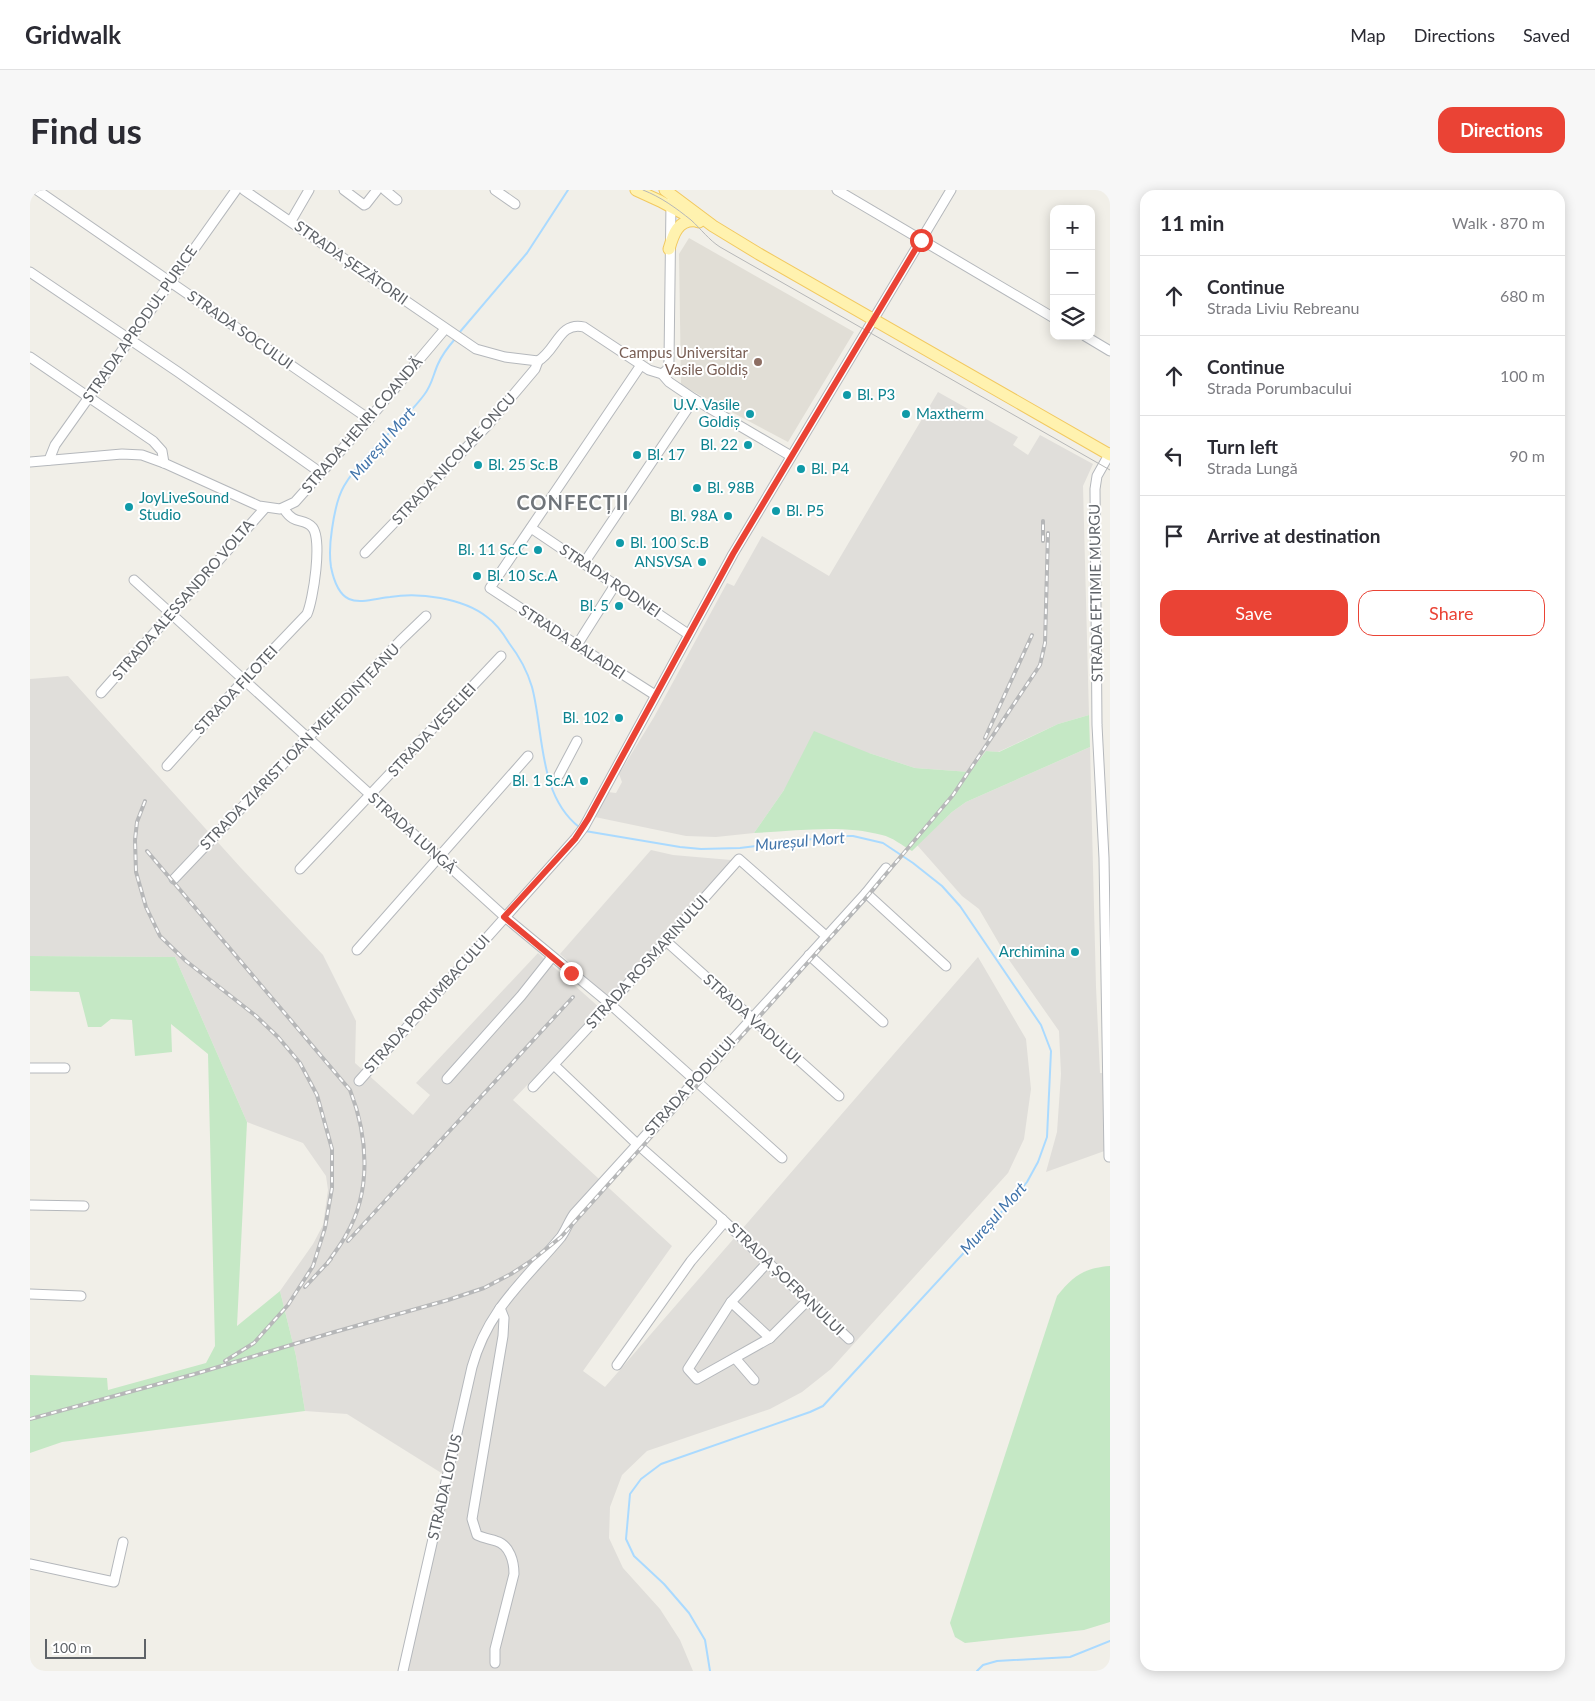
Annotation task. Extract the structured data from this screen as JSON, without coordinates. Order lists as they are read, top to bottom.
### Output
{
  "streets": {
    "street": [
      "STRADA ȘEZĂTORII",
      "STRADA APRODUL PURICE",
      "STRADA SOCULUI",
      "STRADA HENRI COANDĂ",
      "STRADA NICOLAE ONCU",
      "STRADA RODNEI",
      "STRADA EFTIMIE MURGU",
      "STRADA ALESSANDRO VOLTA",
      "STRADA BALADEI",
      "STRADA FILOTEI",
      "STRADA VESELIEI",
      "STRADA ZIARIST IOAN MEHEDINȚEANU",
      "STRADA LUNGĂ",
      "STRADA ROSMARINULUI",
      "STRADA PORUMBACULUI",
      "STRADA VADULUI",
      "STRADA PODULUI",
      "STRADA ȘOFRANULUI",
      "STRADA LOTUS"
    ]
  },
  "crossings": [
    ["STRADA ȘEZĂTORII", "STRADA HENRI COANDĂ"],
    ["STRADA ȘEZĂTORII", "STRADA NICOLAE ONCU"],
    ["STRADA APRODUL PURICE", "STRADA SOCULUI"],
    ["STRADA SOCULUI", "STRADA HENRI COANDĂ"],
    ["STRADA HENRI COANDĂ", "STRADA FILOTEI"],
    ["STRADA NICOLAE ONCU", "STRADA PORUMBACULUI"],
    ["STRADA RODNEI", "STRADA BALADEI"],
    ["STRADA RODNEI", "STRADA PORUMBACULUI"],
    ["STRADA ALESSANDRO VOLTA", "STRADA LUNGĂ"],
    ["STRADA BALADEI", "STRADA PORUMBACULUI"],
    ["STRADA FILOTEI", "STRADA LUNGĂ"],
    ["STRADA VESELIEI", "STRADA LUNGĂ"],
    ["STRADA ZIARIST IOAN MEHEDINȚEANU", "STRADA LUNGĂ"],
    ["STRADA LUNGĂ", "STRADA ROSMARINULUI"],
    ["STRADA LUNGĂ", "STRADA PORUMBACULUI"],
    ["STRADA LUNGĂ", "STRADA PODULUI"],
    ["STRADA ROSMARINULUI", "STRADA VADULUI"],
    ["STRADA ROSMARINULUI", "STRADA PODULUI"],
    ["STRADA VADULUI", "STRADA PODULUI"],
    ["STRADA PODULUI", "STRADA LOTUS"]
  ],
  "districts": ["CONFECȚII"],
  "water": ["Mureșul Mort"],
  "places": [
    "Campus Universitar Vasile Goldiș",
    "Bl. P3",
    "U.V. Vasile Goldiș",
    "Maxtherm",
    "Bl. 22",
    "Bl. 17",
    "Bl. 25 Sc.B",
    "Bl. P4",
    "Bl. 98B",
    "JoyLiveSound Studio",
    "Bl. P5",
    "Bl. 98A",
    "Bl. 100 Sc.B",
    "Bl. 11 Sc.C",
    "ANSVSA",
    "Bl. 10 Sc.A",
    "Bl. 5",
    "Bl. 102",
    "Bl. 1 Sc.A",
    "Archimina"
  ],
  "scale_bar": "100 m",
  "page": {
    "header": "Gridwalk",
    "nav": ["Map", "Directions", "Saved"],
    "buttons": [
      "Directions",
      ["Save", "Share"]
    ],
    "title": "Find us",
    "heading": ["11 min", "Walk · 870 m"],
    "map_buttons": ["+", "−"],
    "list": [
      ["Continue", "Strada Liviu Rebreanu", "680 m"],
      ["Continue", "Strada Porumbacului", "100 m"],
      ["Turn left", "Strada Lungă", "90 m"],
      "Arrive at destination"
    ],
    "scale": "100 m"
  }
}
